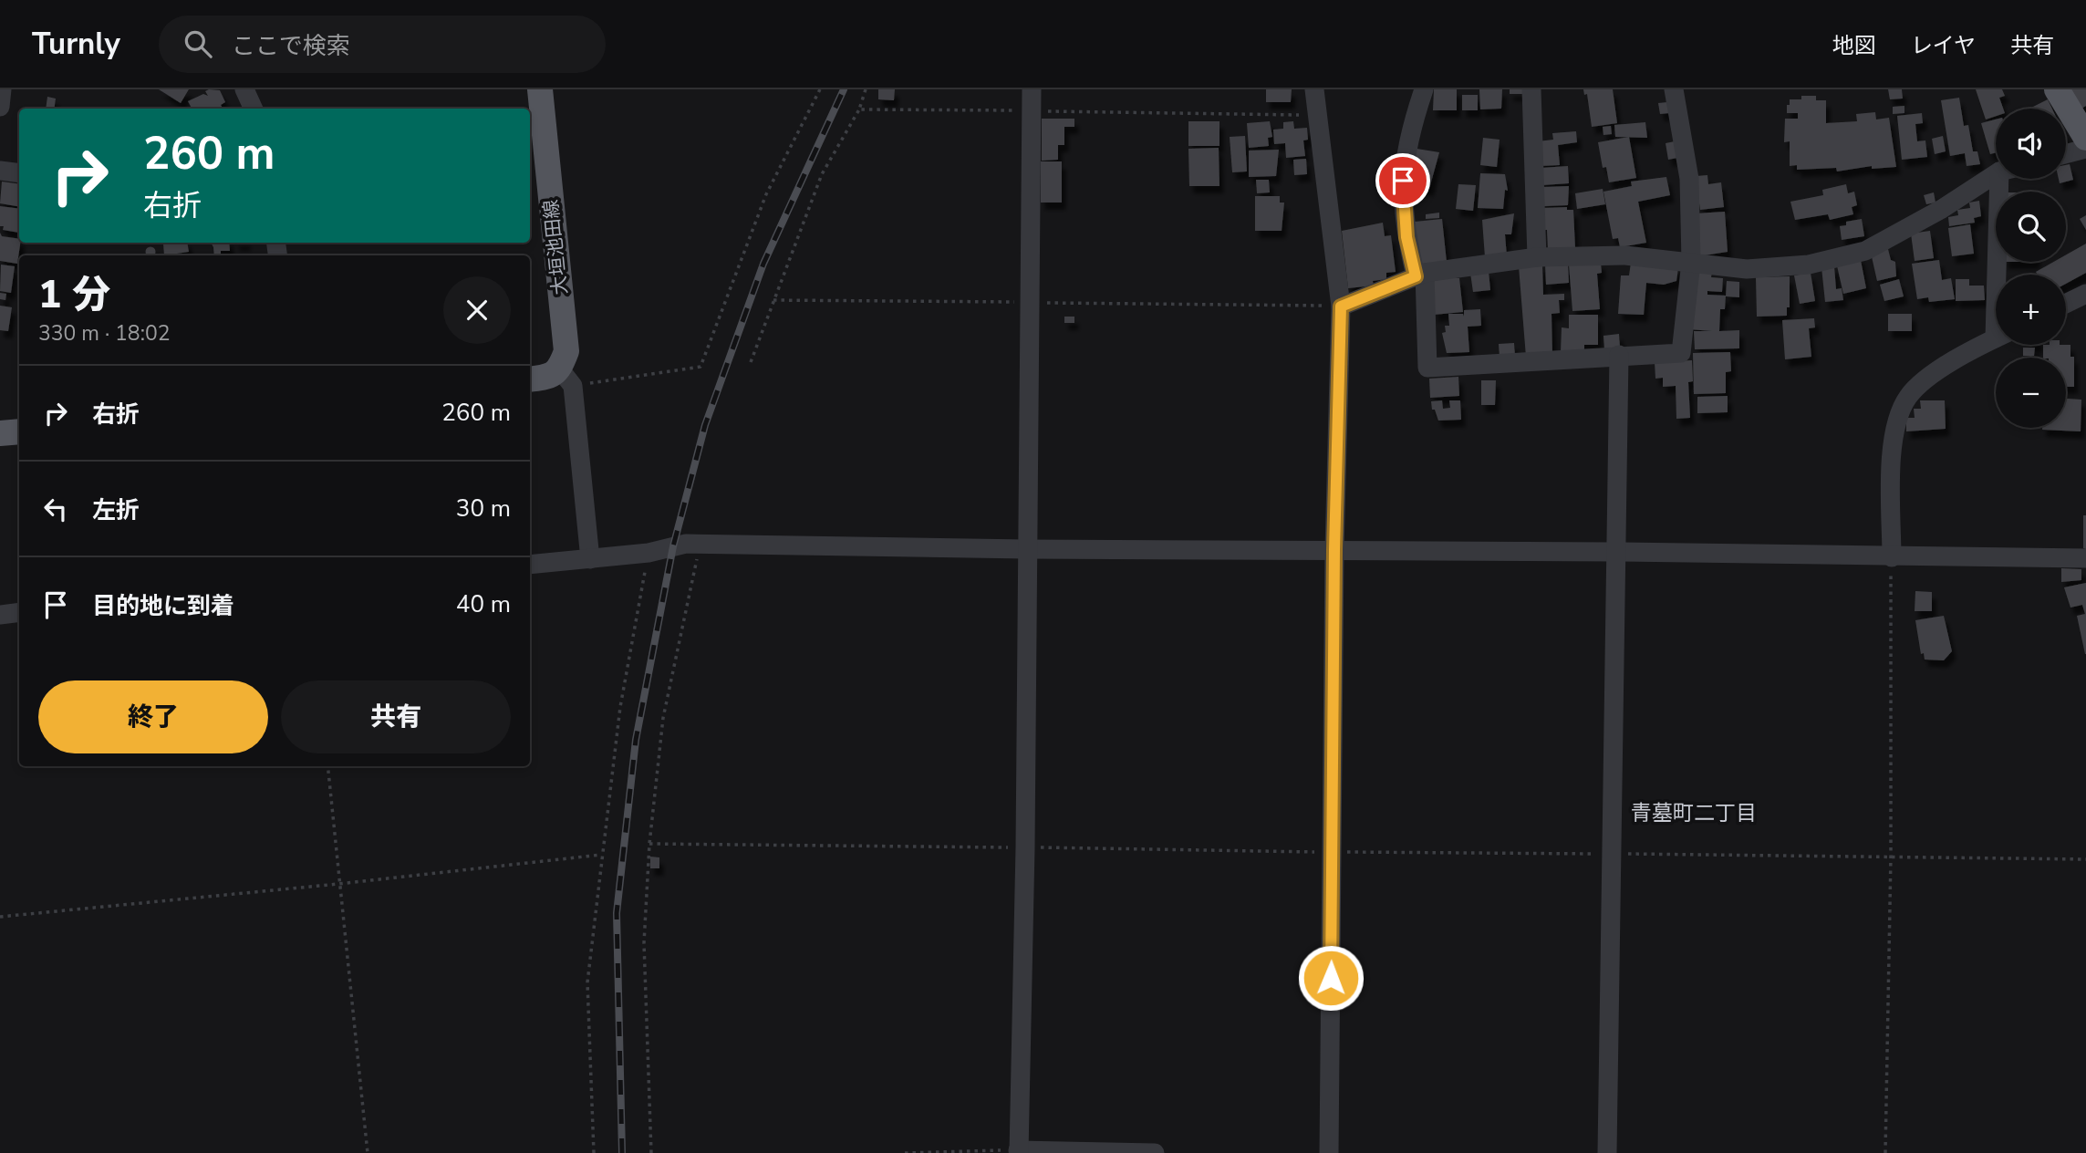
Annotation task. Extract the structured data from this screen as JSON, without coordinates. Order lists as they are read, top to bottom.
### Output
{
  "streets": {
    "main road": ["大垣池田線"]
  },
  "districts": ["青墓町二丁目"],
  "page": {
    "header": "Turnly",
    "search": "ここで検索",
    "nav": ["地図", "レイヤ", "共有"],
    "map_buttons": ["+", "−"],
    "turn": ["260 m", "右折"],
    "heading": ["1 分", "330 m · 18:02"],
    "list": [
      {
        "name": "右折",
        "value": "260 m"
      },
      {
        "name": "左折",
        "value": "30 m"
      },
      {
        "name": "目的地に到着",
        "value": "40 m"
      }
    ],
    "buttons": ["終了", "共有"]
  }
}
